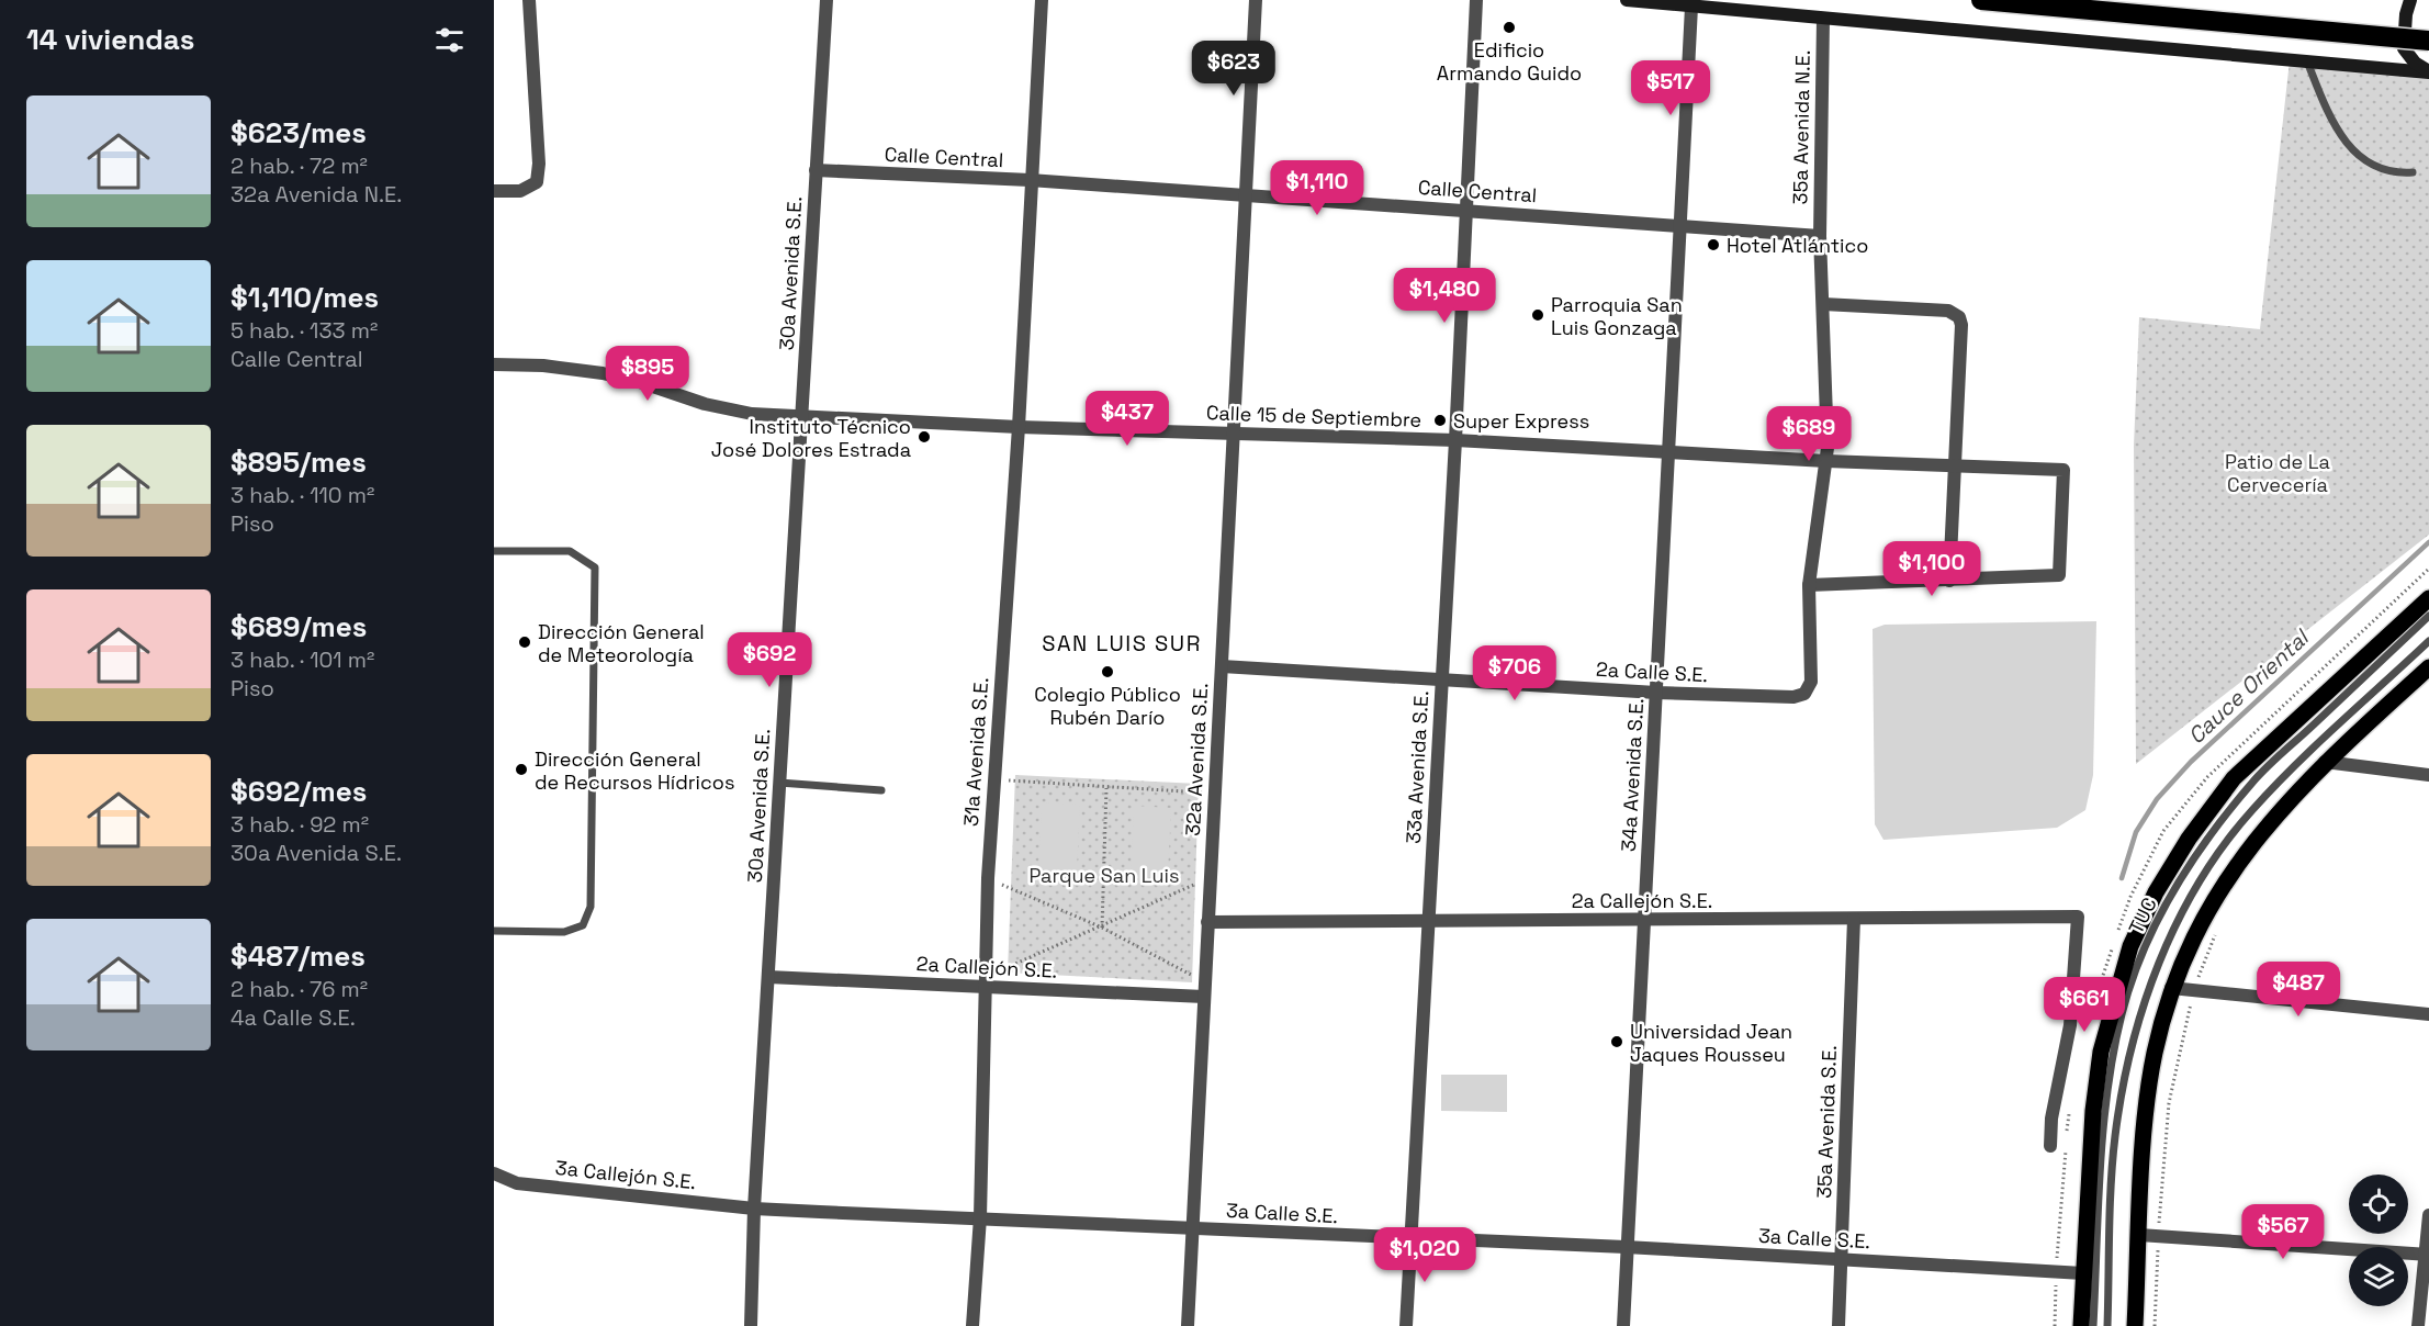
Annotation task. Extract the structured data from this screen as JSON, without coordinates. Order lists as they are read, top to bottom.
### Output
{
  "streets": {
    "street": [
      "35a Avenida N.E.",
      "Calle Central",
      "30a Avenida S.E.",
      "Calle 15 de Septiembre",
      "2a Calle S.E.",
      "31a Avenida S.E.",
      "32a Avenida S.E.",
      "33a Avenida S.E.",
      "34a Avenida S.E.",
      "2a Callejón S.E.",
      "35a Avenida S.E.",
      "3a Callejón S.E.",
      "3a Calle S.E."
    ],
    "lane": ["TUC"]
  },
  "crossings": [
    ["35a Avenida N.E.", "Calle Central"],
    ["Calle Central", "30a Avenida S.E."],
    ["Calle Central", "31a Avenida S.E."],
    ["Calle Central", "32a Avenida S.E."],
    ["Calle Central", "33a Avenida S.E."],
    ["Calle Central", "34a Avenida S.E."],
    ["30a Avenida S.E.", "Calle 15 de Septiembre"],
    ["30a Avenida S.E.", "2a Callejón S.E."],
    ["30a Avenida S.E.", "3a Callejón S.E."],
    ["30a Avenida S.E.", "3a Calle S.E."],
    ["Calle 15 de Septiembre", "31a Avenida S.E."],
    ["Calle 15 de Septiembre", "32a Avenida S.E."],
    ["Calle 15 de Septiembre", "33a Avenida S.E."],
    ["Calle 15 de Septiembre", "34a Avenida S.E."],
    ["2a Calle S.E.", "32a Avenida S.E."],
    ["2a Calle S.E.", "33a Avenida S.E."],
    ["2a Calle S.E.", "34a Avenida S.E."],
    ["31a Avenida S.E.", "2a Callejón S.E."],
    ["31a Avenida S.E.", "3a Calle S.E."],
    ["32a Avenida S.E.", "2a Callejón S.E."],
    ["32a Avenida S.E.", "3a Calle S.E."],
    ["33a Avenida S.E.", "2a Callejón S.E."],
    ["33a Avenida S.E.", "3a Calle S.E."],
    ["34a Avenida S.E.", "2a Callejón S.E."],
    ["34a Avenida S.E.", "3a Calle S.E."],
    ["2a Callejón S.E.", "35a Avenida S.E."],
    ["35a Avenida S.E.", "3a Calle S.E."],
    ["3a Callejón S.E.", "3a Calle S.E."]
  ],
  "districts": ["SAN LUIS SUR"],
  "water": ["Cauce Oriental"],
  "parks": ["Patio de La Cervecería", "Parque San Luis"],
  "places": [
    "Edificio Armando Guido",
    "Hotel Atlántico",
    "Parroquia San Luis Gonzaga",
    "Super Express",
    "Instituto Técnico José Dolores Estrada",
    "Dirección General de Meteorología",
    "Colegio Público Rubén Darío",
    "Dirección General de Recursos Hídricos",
    "Universidad Jean Jaques Rousseu"
  ],
  "page": {
    "heading": "14 viviendas",
    "price": [
      "$623",
      "$517",
      "$1,110",
      "$1,480",
      "$895",
      "$437",
      "$689",
      "$1,100",
      "$692",
      "$706",
      "$487",
      "$661",
      "$567",
      "$1,020"
    ],
    "list": [
      {
        "name": "$623/mes",
        "note": "2 hab. · 72 m² · 32a Avenida N.E."
      },
      {
        "name": "$1,110/mes",
        "note": "5 hab. · 133 m² · Calle Central"
      },
      {
        "name": "$895/mes",
        "note": "3 hab. · 110 m² · Piso"
      },
      {
        "name": "$689/mes",
        "note": "3 hab. · 101 m² · Piso"
      },
      {
        "name": "$692/mes",
        "note": "3 hab. · 92 m² · 30a Avenida S.E."
      },
      {
        "name": "$487/mes",
        "note": "2 hab. · 76 m² · 4a Calle S.E."
      }
    ]
  }
}
